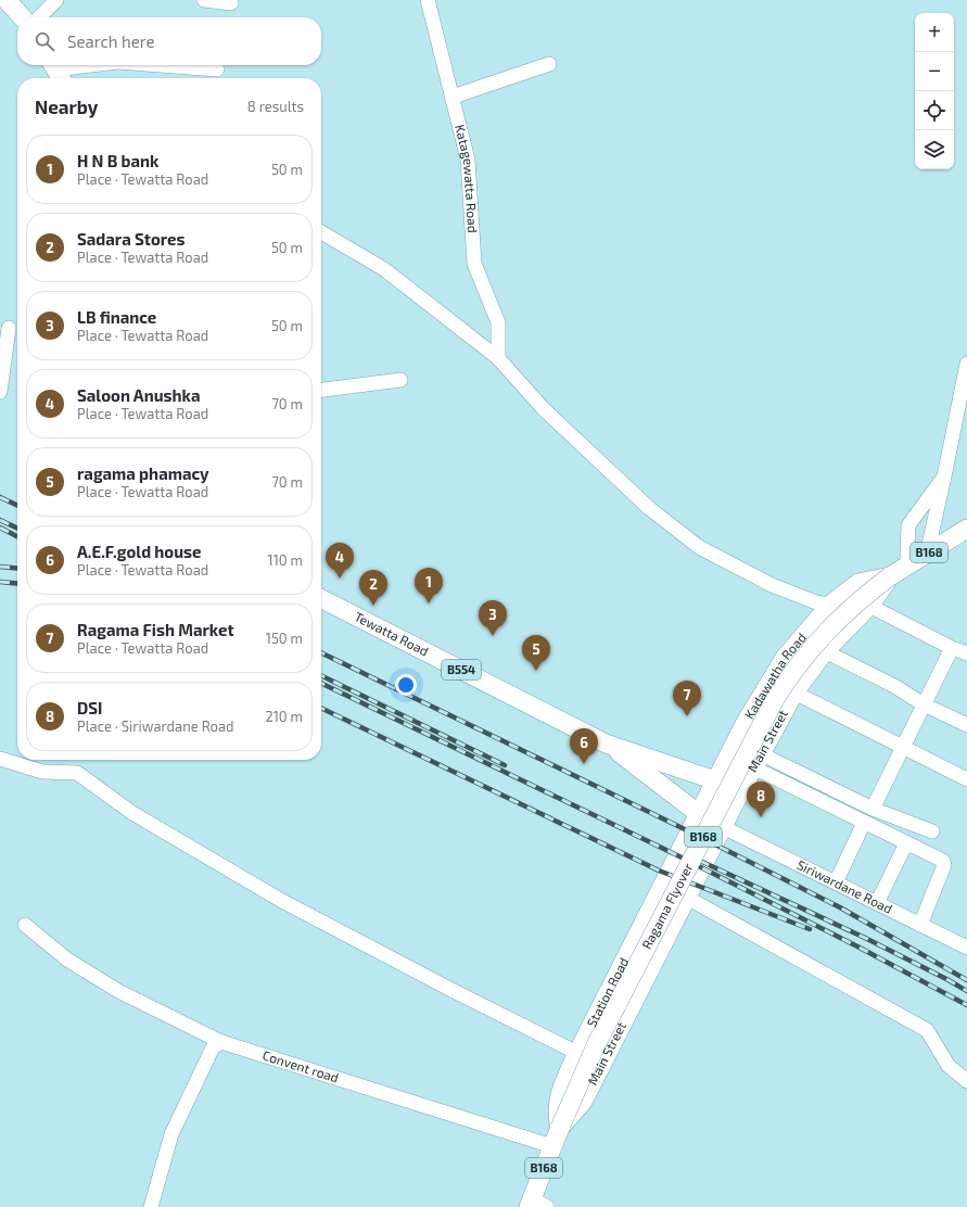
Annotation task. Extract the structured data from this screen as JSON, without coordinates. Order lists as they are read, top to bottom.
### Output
{
  "streets": {
    "main road": [
      "B168",
      "Tewatta Road",
      "B554",
      "Kadawatha Road",
      "Main Street",
      "Ragama Flyover",
      "Station Road"
    ],
    "street": ["Katagewatta Road", "Siriwardane Road", "Convent road"]
  },
  "crossings": [
    ["B168", "Kadawatha Road"],
    ["B168", "Main Street"],
    ["B168", "Ragama Flyover"],
    ["B168", "Station Road"],
    ["B168", "Convent road"],
    ["Tewatta Road", "Kadawatha Road"],
    ["Tewatta Road", "Main Street"],
    ["Tewatta Road", "Siriwardane Road"],
    ["Tewatta Road", "Station Road"],
    ["Kadawatha Road", "Main Street"],
    ["Kadawatha Road", "Ragama Flyover"],
    ["Kadawatha Road", "Station Road"],
    ["Main Street", "Siriwardane Road"],
    ["Main Street", "Ragama Flyover"],
    ["Main Street", "Station Road"],
    ["Ragama Flyover", "Station Road"]
  ],
  "page": {
    "map_buttons": ["+", "−"],
    "search": "Search here",
    "heading": ["Nearby", "8 results"],
    "list": [
      {
        "mark": "1",
        "name": "H N B bank",
        "note": "Place · Tewatta Road",
        "value": "50 m"
      },
      {
        "mark": "2",
        "name": "Sadara Stores",
        "note": "Place · Tewatta Road",
        "value": "50 m"
      },
      {
        "mark": "3",
        "name": "LB finance",
        "note": "Place · Tewatta Road",
        "value": "50 m"
      },
      {
        "mark": "4",
        "name": "Saloon Anushka",
        "note": "Place · Tewatta Road",
        "value": "70 m"
      },
      {
        "mark": "5",
        "name": "ragama phamacy",
        "note": "Place · Tewatta Road",
        "value": "70 m"
      },
      {
        "mark": "6",
        "name": "A.E.F.gold house",
        "note": "Place · Tewatta Road",
        "value": "110 m"
      },
      {
        "mark": "7",
        "name": "Ragama Fish Market",
        "note": "Place · Tewatta Road",
        "value": "150 m"
      },
      {
        "mark": "8",
        "name": "DSI",
        "note": "Place · Siriwardane Road",
        "value": "210 m"
      }
    ],
    "pins": [
      "4",
      "1",
      "2",
      "3",
      "5",
      "7",
      "6",
      "8"
    ]
  }
}
